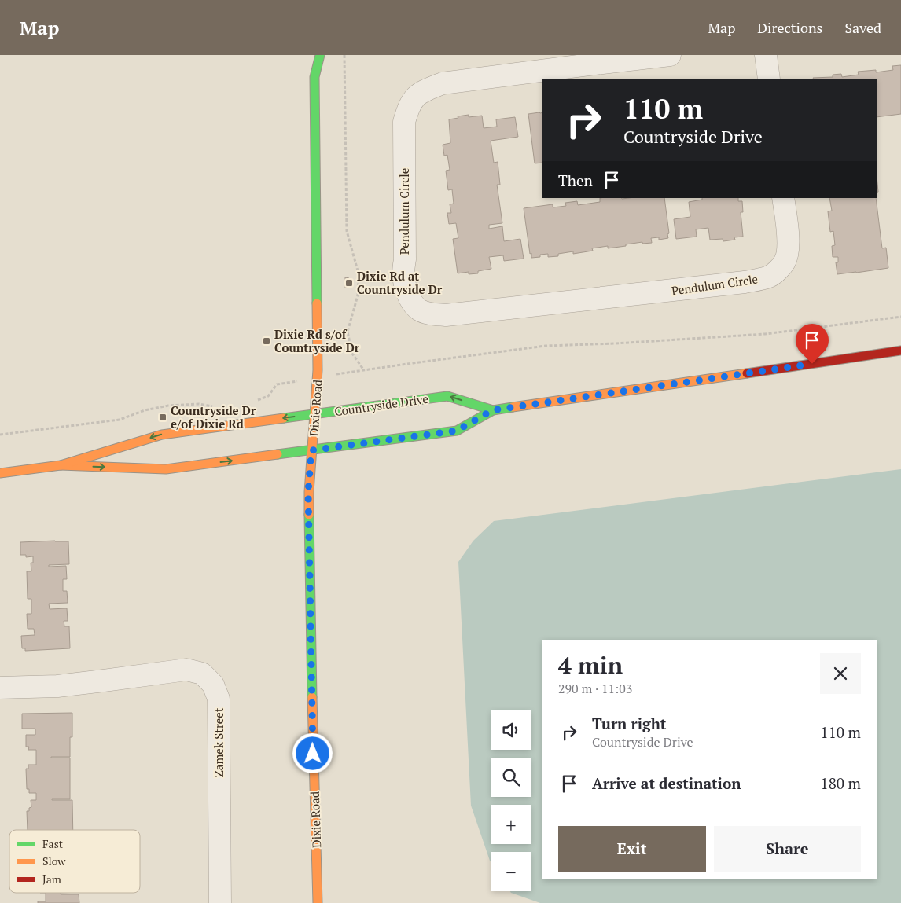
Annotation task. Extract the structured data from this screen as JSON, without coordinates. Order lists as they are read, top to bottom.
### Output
{
  "streets": {
    "main road": ["Countryside Drive", "Dixie Road"],
    "street": ["Pendulum Circle", "Zamek Street"]
  },
  "crossings": [
    ["Countryside Drive", "Dixie Road"]
  ],
  "places": {
    "transit": ["Dixie Rd at Countryside Dr", "Dixie Rd s/of Countryside Dr", "Countryside Dr e/of Dixie Rd"]
  },
  "legend": ["Fast", "Slow", "Jam"],
  "page": {
    "header": "Map",
    "nav": ["Map", "Directions", "Saved"],
    "turn": ["110 m", "Countryside Drive"],
    "then": "Then",
    "heading": ["4 min", "290 m · 11:03"],
    "list": [
      {
        "name": "Turn right",
        "note": "Countryside Drive",
        "value": "110 m"
      },
      {
        "name": "Arrive at destination",
        "value": "180 m"
      }
    ],
    "map_buttons": ["+", "−"],
    "buttons": ["Exit", "Share"]
  }
}
